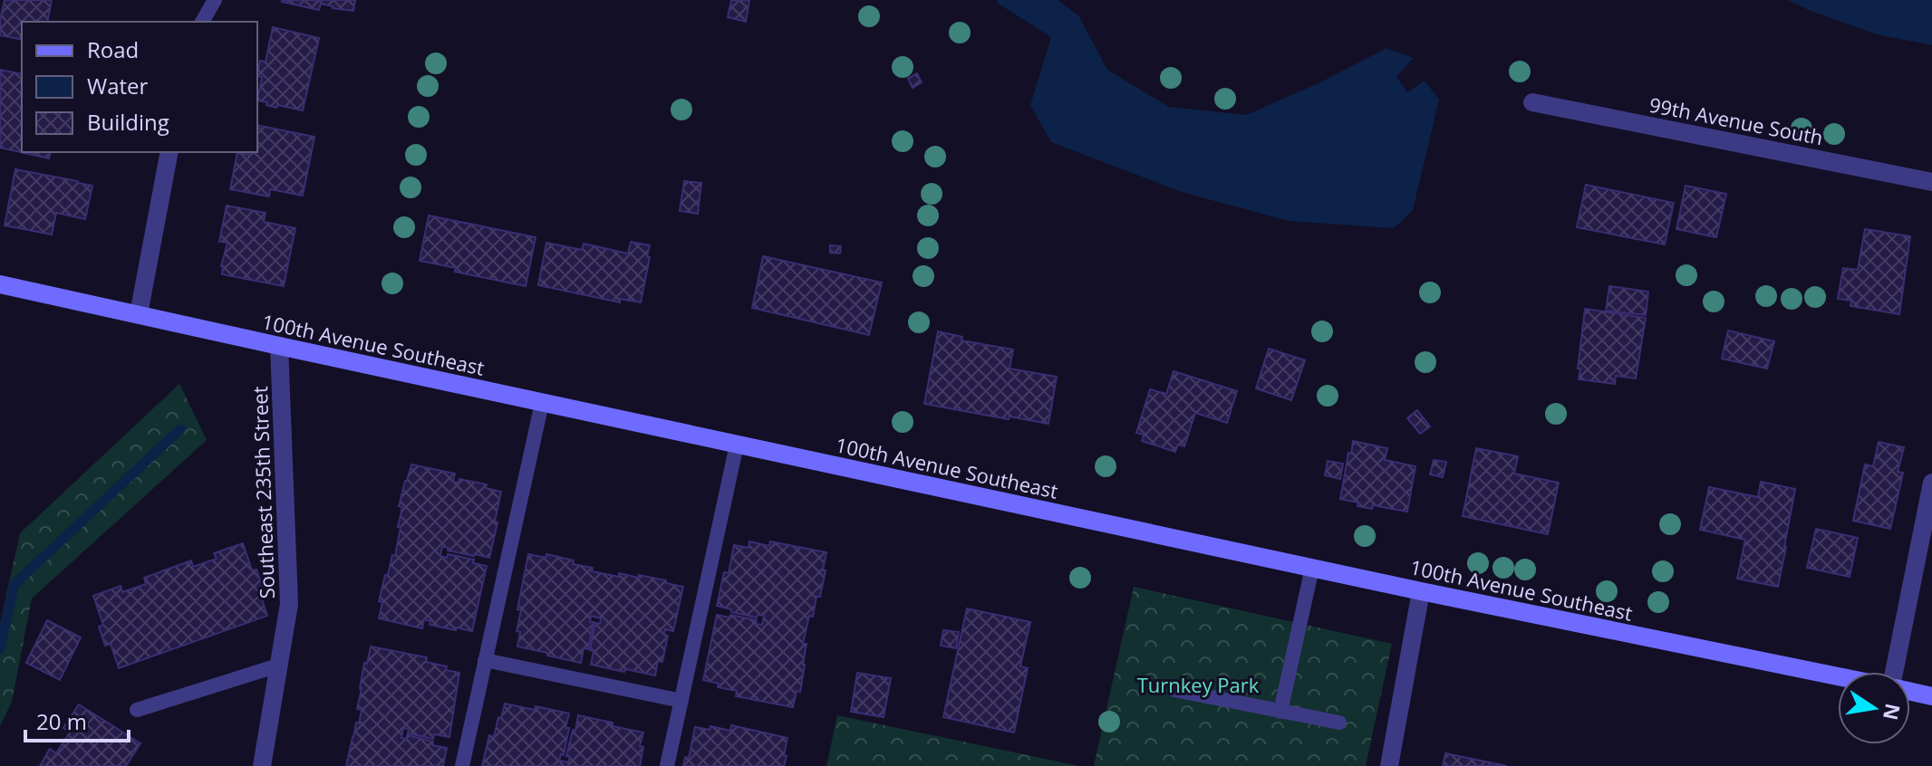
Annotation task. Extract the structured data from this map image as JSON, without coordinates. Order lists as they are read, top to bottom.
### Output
{
  "streets": {
    "street": ["99th Avenue South", "100th Avenue Southeast", "Southeast 235th Street"]
  },
  "crossings": [
    ["100th Avenue Southeast", "Southeast 235th Street"]
  ],
  "parks": ["Turnkey Park"],
  "legend": ["Road", "Water", "Building"],
  "scale_bar": "20 m",
  "north": "right"
}
